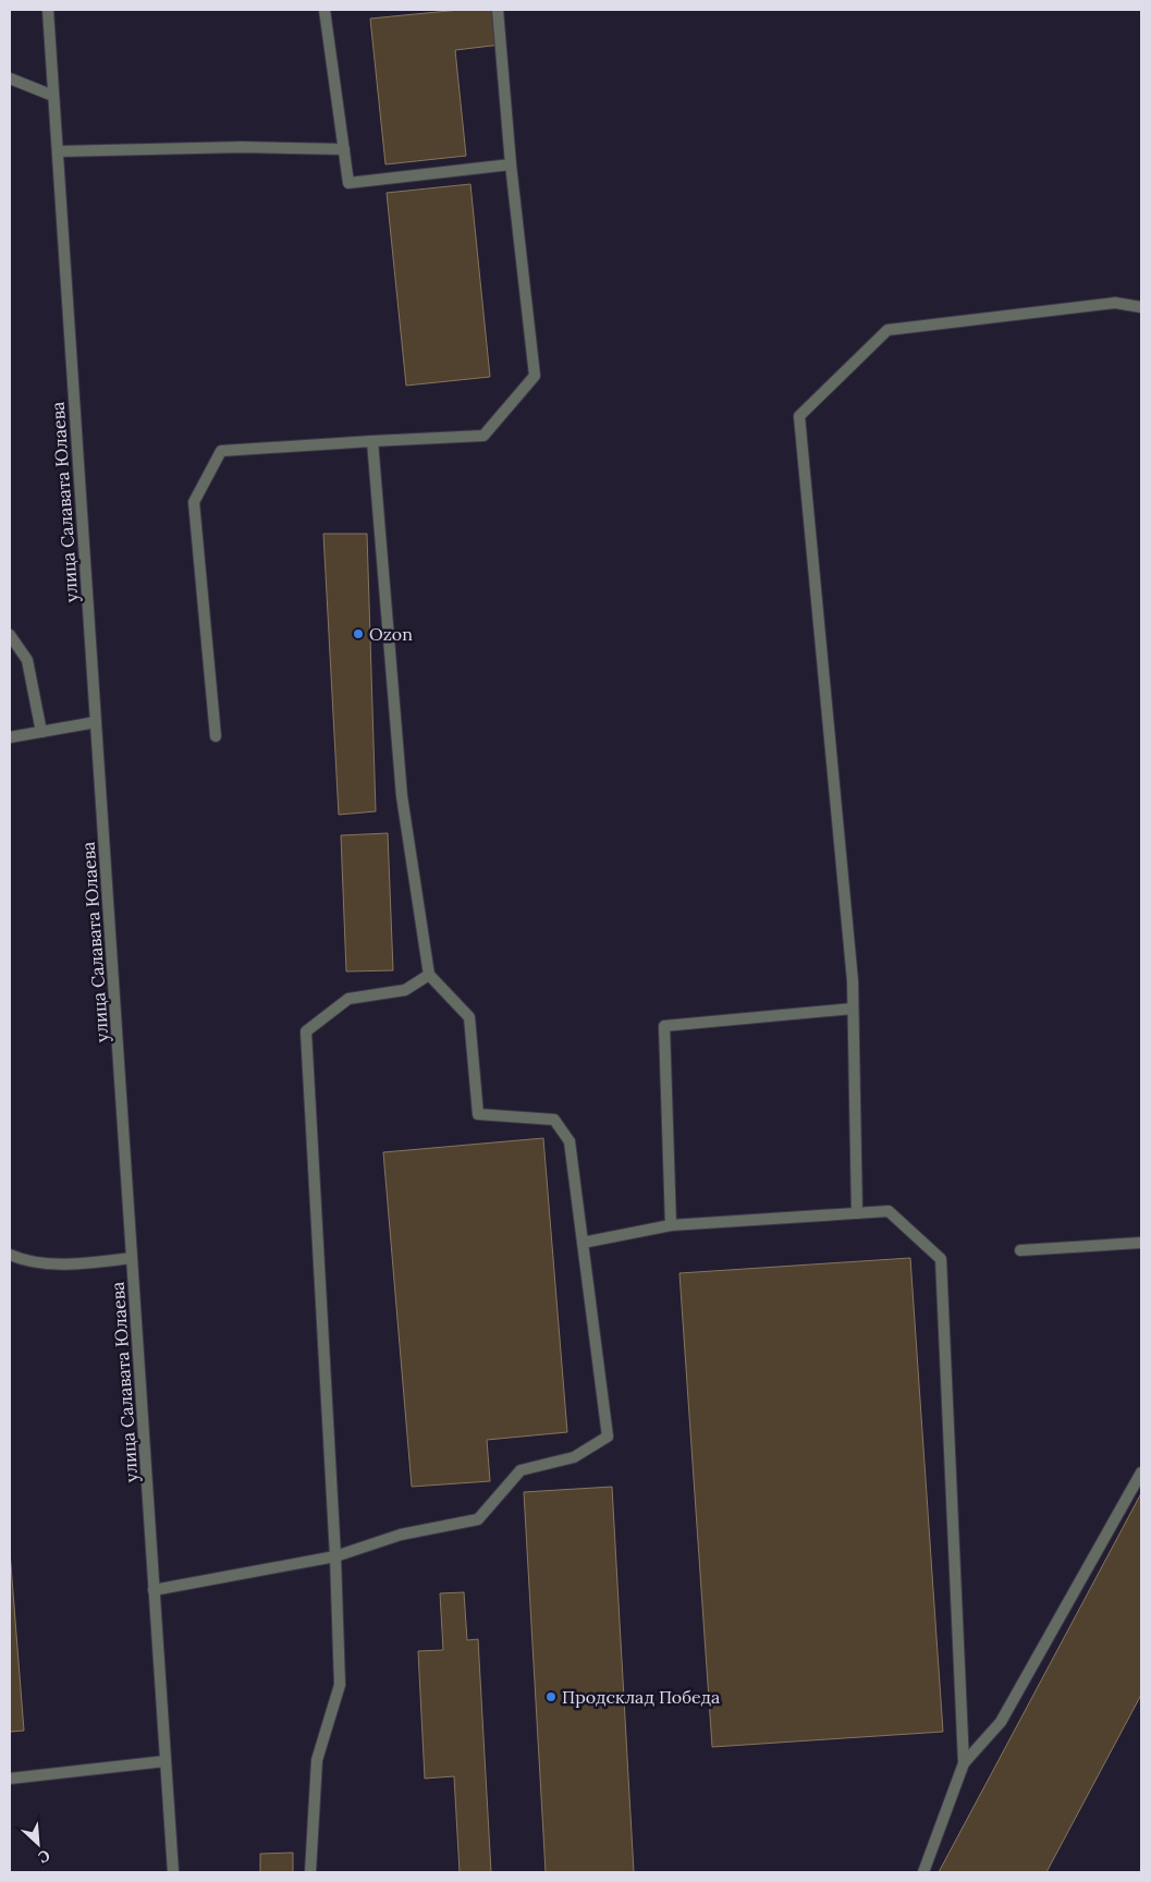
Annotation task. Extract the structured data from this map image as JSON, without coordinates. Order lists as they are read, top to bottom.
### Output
{
  "streets": {
    "street": ["улица Салавата Юлаева"]
  },
  "places": ["Ozon", "Продсклад Победа"],
  "north": "bottom right"
}
